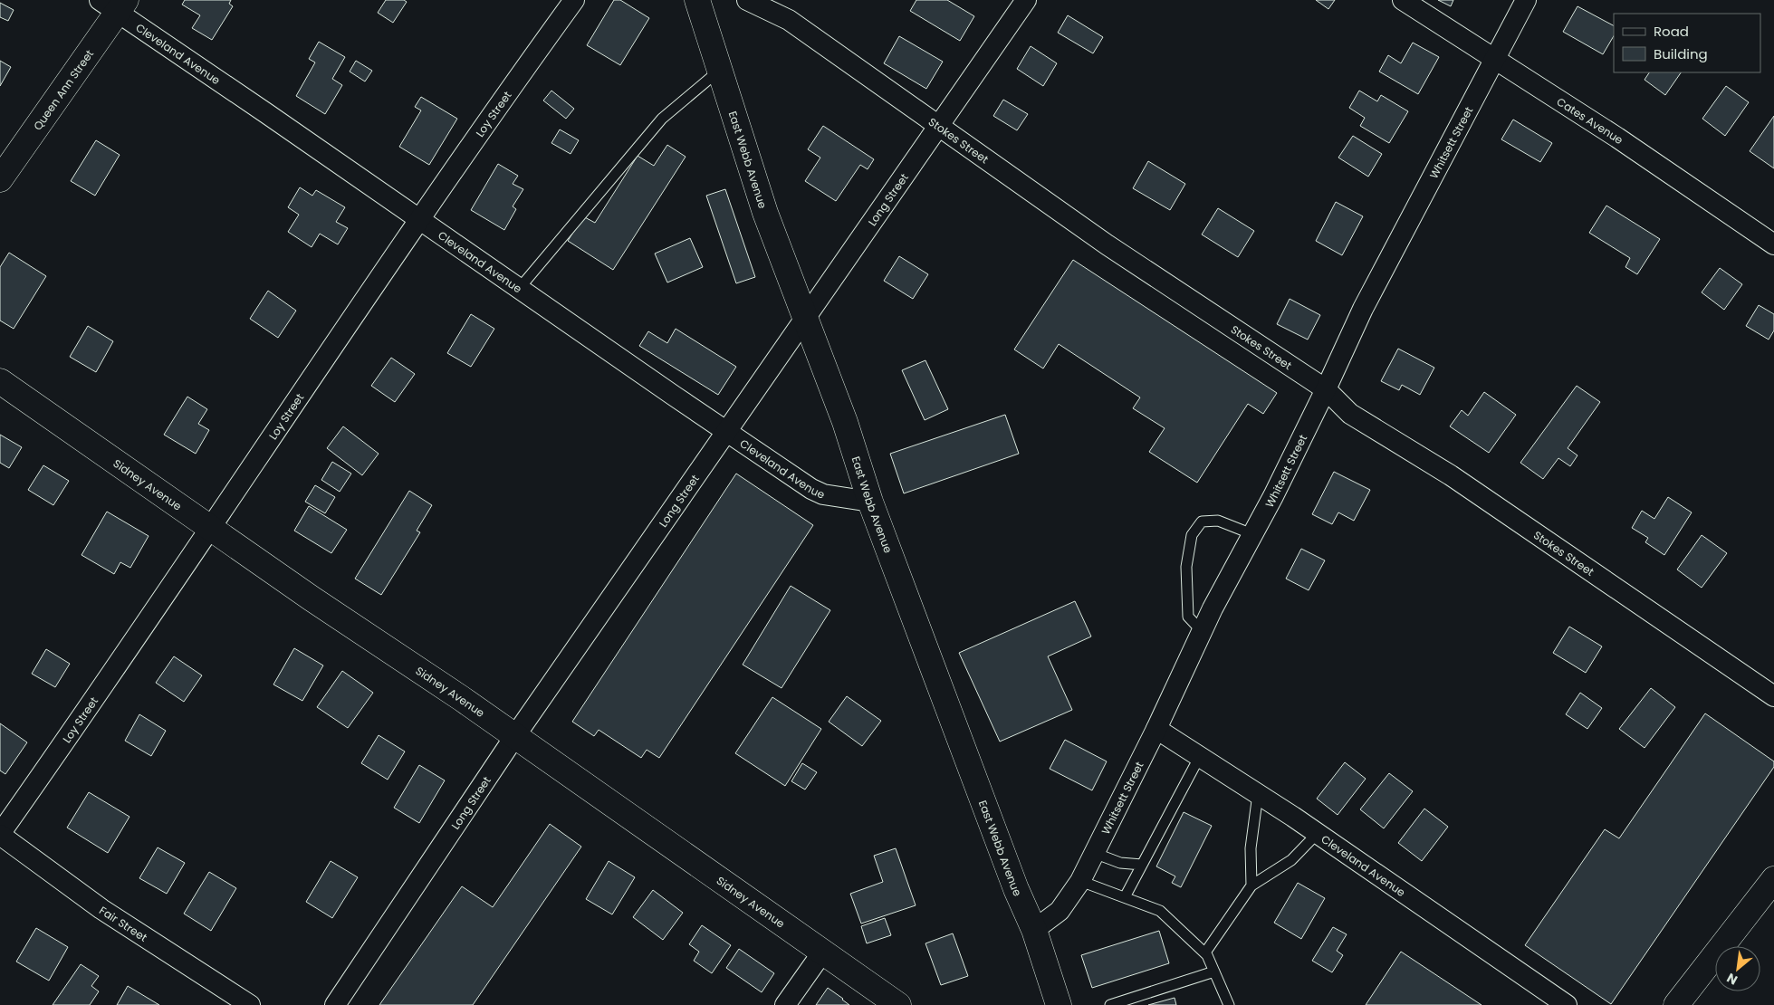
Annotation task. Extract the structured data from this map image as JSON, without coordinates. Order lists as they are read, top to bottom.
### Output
{
  "streets": {
    "main road": ["Queen Ann Street", "East Webb Avenue", "Sidney Avenue"],
    "street": [
      "Cleveland Avenue",
      "Loy Street",
      "Cates Avenue",
      "Stokes Street",
      "Whitsett Street",
      "Long Street",
      "Fair Street"
    ]
  },
  "crossings": [
    ["Cleveland Avenue", "Queen Ann Street"],
    ["Cleveland Avenue", "Loy Street"],
    ["Cleveland Avenue", "Whitsett Street"],
    ["Cleveland Avenue", "East Webb Avenue"],
    ["Cleveland Avenue", "Long Street"],
    ["Loy Street", "Sidney Avenue"],
    ["Loy Street", "Fair Street"],
    ["Cates Avenue", "Whitsett Street"],
    ["Stokes Street", "Whitsett Street"],
    ["Stokes Street", "Long Street"],
    ["Whitsett Street", "East Webb Avenue"],
    ["East Webb Avenue", "Long Street"],
    ["Long Street", "Sidney Avenue"]
  ],
  "legend": ["Road", "Building"],
  "north": "bottom left"
}
